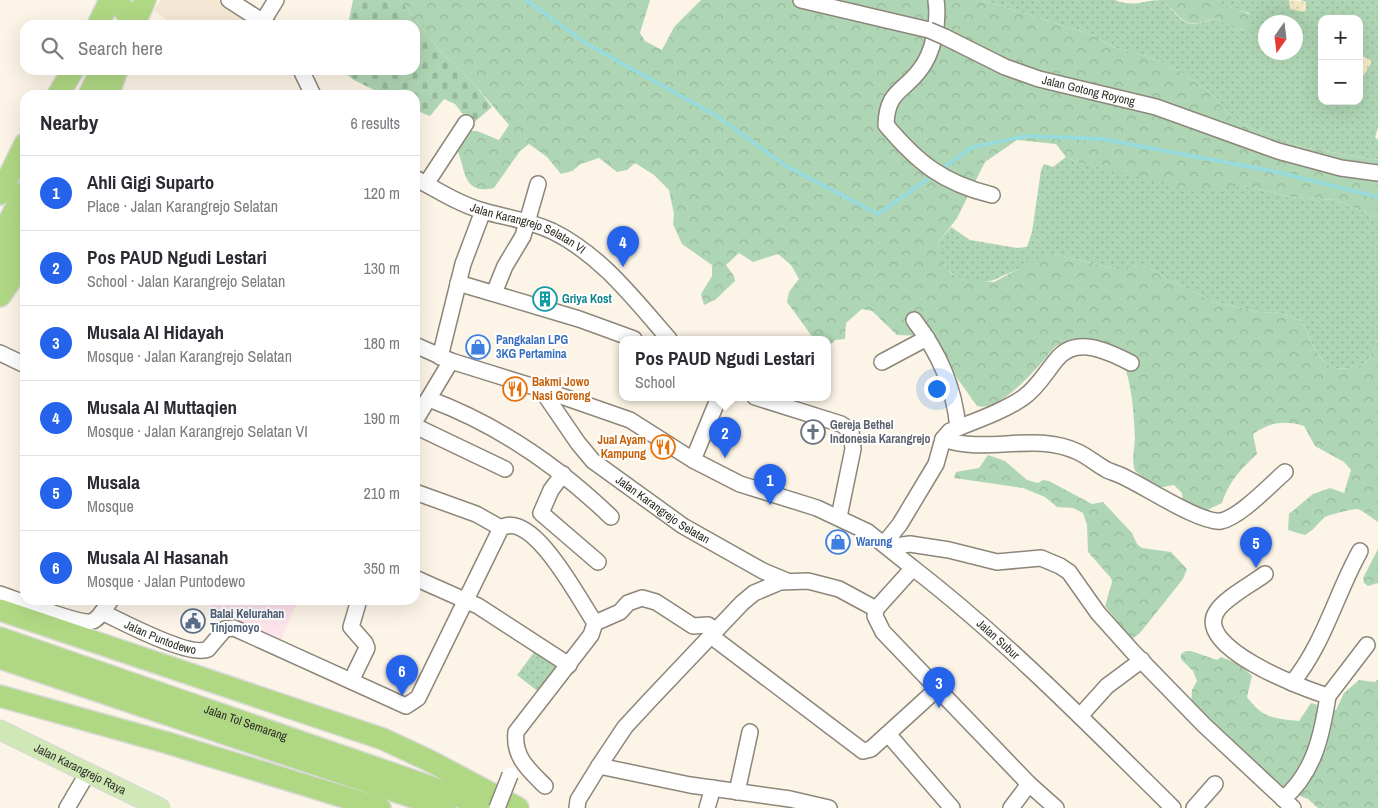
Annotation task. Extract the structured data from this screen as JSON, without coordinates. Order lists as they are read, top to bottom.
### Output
{
  "streets": {
    "highway": ["Jalan Tol Semarang"],
    "main road": ["Jalan Karangrejo Raya"],
    "street": [
      "Jalan Gotong Royong",
      "Jalan Karangrejo Selatan VI",
      "Jalan Karangrejo Selatan",
      "Jalan Puntodewo",
      "Jalan Subur"
    ]
  },
  "places": {
    "building": ["Griya Kost"],
    "shop": ["Pangkalan LPG 3KG Pertamina", "Warung"],
    "restaurant": ["Bakmi Jowo Nasi Goreng", "Jual Ayam Kampung"],
    "church": ["Gereja Bethel Indonesia Karangrejo"],
    "public building": ["Balai Kelurahan Tinjomoyo"]
  },
  "north": "bottom",
  "page": {
    "map_buttons": ["+", "−"],
    "search": "Search here",
    "heading": ["Nearby", "6 results"],
    "list": [
      {
        "mark": "1",
        "name": "Ahli Gigi Suparto",
        "note": "Place · Jalan Karangrejo Selatan",
        "value": "120 m"
      },
      {
        "mark": "2",
        "name": "Pos PAUD Ngudi Lestari",
        "note": "School · Jalan Karangrejo Selatan",
        "value": "130 m"
      },
      {
        "mark": "3",
        "name": "Musala Al Hidayah",
        "note": "Mosque · Jalan Karangrejo Selatan",
        "value": "180 m"
      },
      {
        "mark": "4",
        "name": "Musala Al Muttaqien",
        "note": "Mosque · Jalan Karangrejo Selatan VI",
        "value": "190 m"
      },
      {
        "mark": "5",
        "name": "Musala",
        "note": "Mosque",
        "value": "210 m"
      },
      {
        "mark": "6",
        "name": "Musala Al Hasanah",
        "note": "Mosque · Jalan Puntodewo",
        "value": "350 m"
      }
    ],
    "pins": [
      "4",
      "2",
      "1",
      "5",
      "6",
      "3"
    ],
    "popup": ["Pos PAUD Ngudi Lestari", "School"]
  }
}
